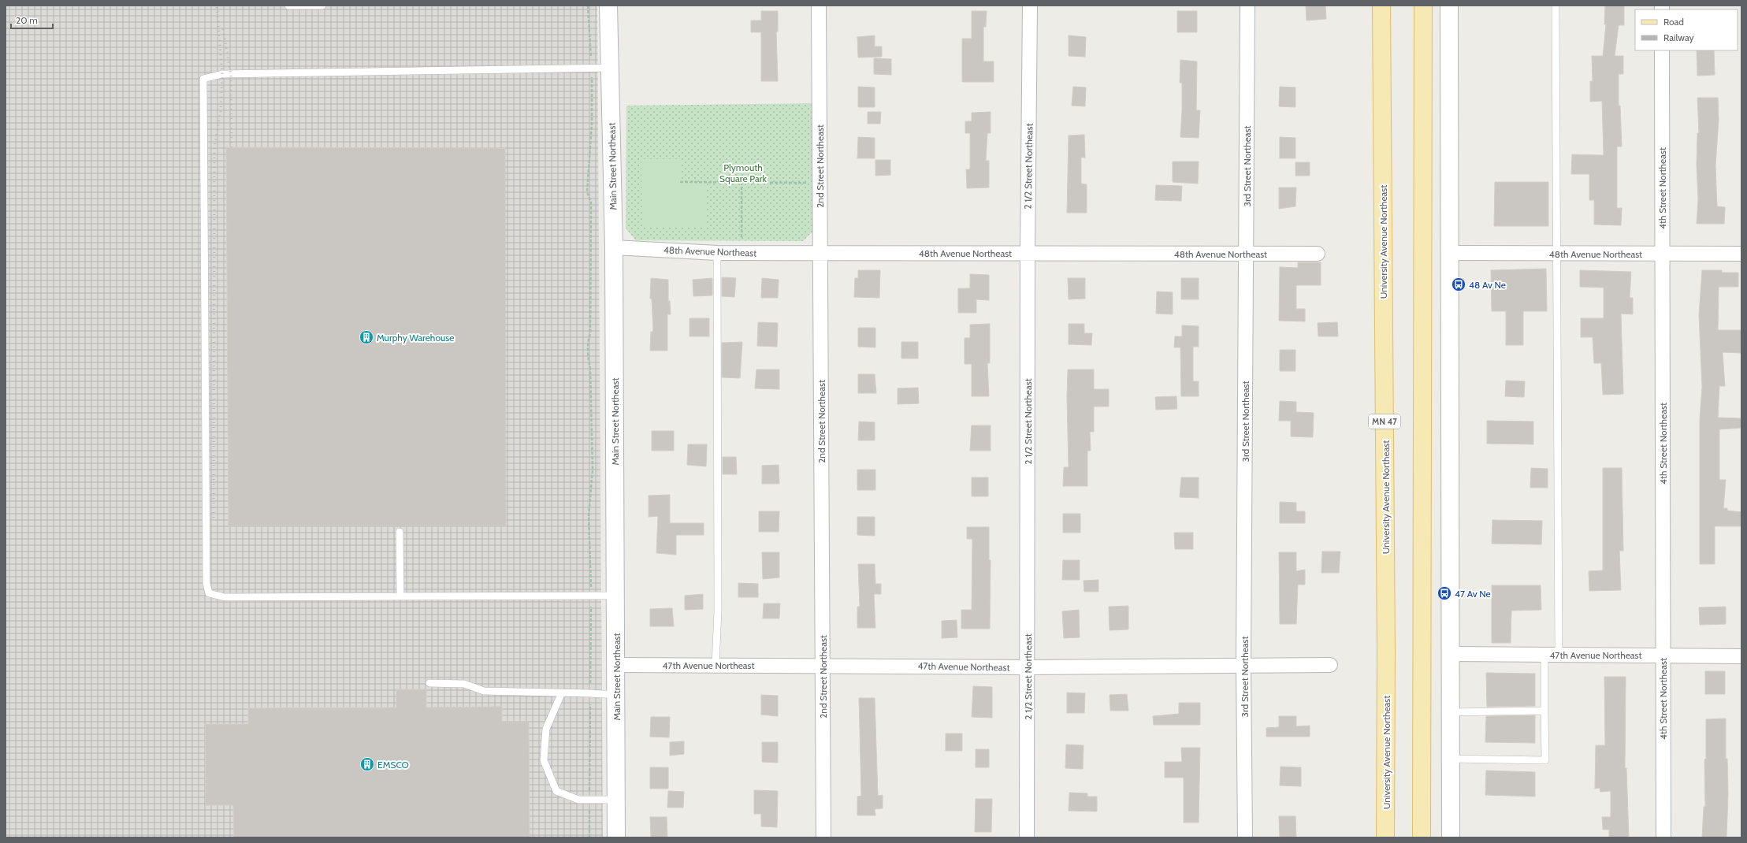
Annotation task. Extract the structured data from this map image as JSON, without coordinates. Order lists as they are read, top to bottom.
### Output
{
  "streets": {
    "main road": ["University Avenue Northeast", "MN 47"],
    "street": [
      "Main Street Northeast",
      "2nd Street Northeast",
      "2 1/2 Street Northeast",
      "3rd Street Northeast",
      "4th Street Northeast",
      "48th Avenue Northeast",
      "47th Avenue Northeast"
    ]
  },
  "crossings": [
    ["Main Street Northeast", "48th Avenue Northeast"],
    ["Main Street Northeast", "47th Avenue Northeast"],
    ["2nd Street Northeast", "48th Avenue Northeast"],
    ["2nd Street Northeast", "47th Avenue Northeast"],
    ["2 1/2 Street Northeast", "48th Avenue Northeast"],
    ["2 1/2 Street Northeast", "47th Avenue Northeast"],
    ["3rd Street Northeast", "48th Avenue Northeast"],
    ["3rd Street Northeast", "47th Avenue Northeast"],
    ["4th Street Northeast", "48th Avenue Northeast"],
    ["4th Street Northeast", "47th Avenue Northeast"]
  ],
  "parks": ["Plymouth Square Park"],
  "places": {
    "bus stop": ["48 Av Ne", "47 Av Ne"],
    "building": ["Murphy Warehouse", "EMSCO"]
  },
  "legend": ["Road", "Railway"],
  "scale_bar": "20 m"
}
